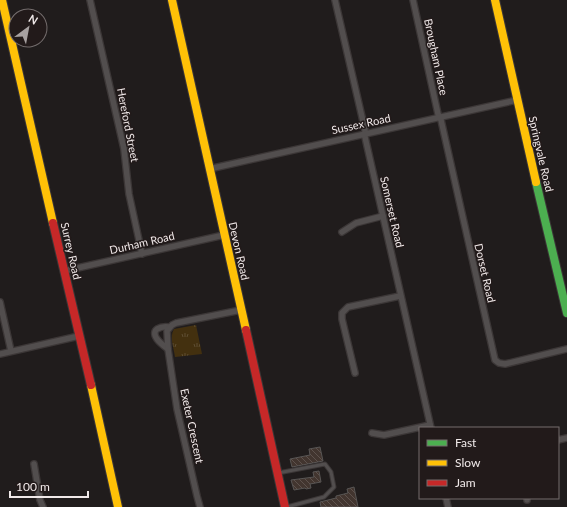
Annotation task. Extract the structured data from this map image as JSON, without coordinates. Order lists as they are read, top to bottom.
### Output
{
  "streets": {
    "street": [
      "Brougham Place",
      "Sussex Road",
      "Hereford Street",
      "Springvale Road",
      "Somerset Road",
      "Durham Road",
      "Surrey Road",
      "Devon Road",
      "Dorset Road",
      "Exeter Crescent"
    ]
  },
  "crossings": [
    ["Brougham Place", "Sussex Road"],
    ["Brougham Place", "Dorset Road"],
    ["Sussex Road", "Springvale Road"],
    ["Sussex Road", "Somerset Road"],
    ["Sussex Road", "Devon Road"],
    ["Sussex Road", "Dorset Road"],
    ["Hereford Street", "Durham Road"],
    ["Durham Road", "Surrey Road"],
    ["Durham Road", "Devon Road"]
  ],
  "legend": ["Fast", "Slow", "Jam"],
  "scale_bar": "100 m",
  "north": "top right"
}
